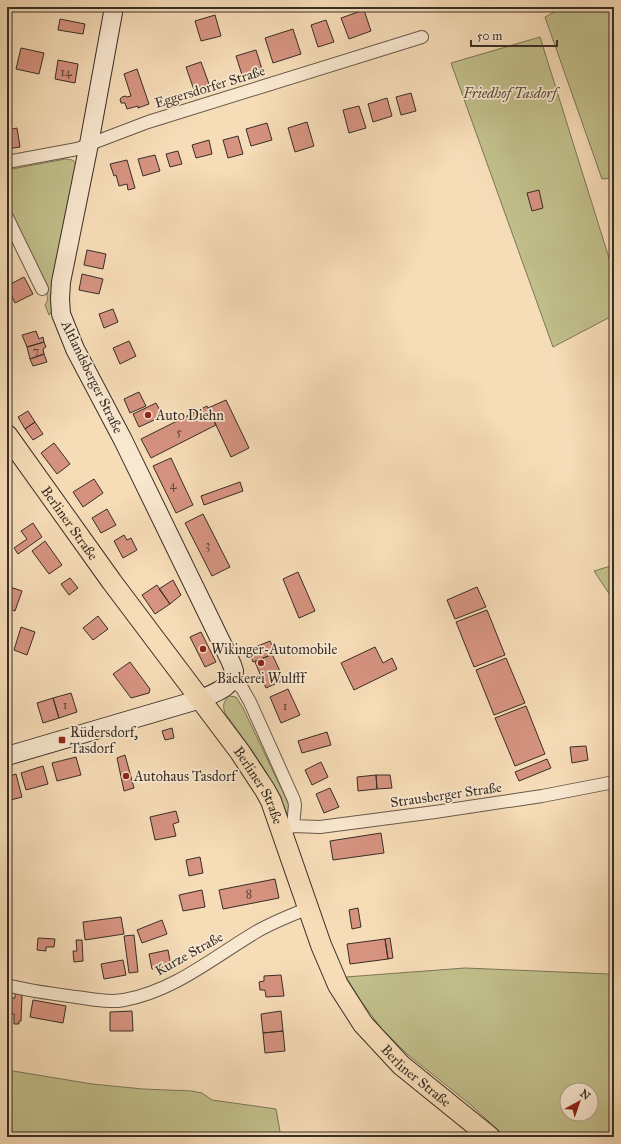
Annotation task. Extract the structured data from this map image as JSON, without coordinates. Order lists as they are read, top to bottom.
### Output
{
  "streets": {
    "main road": ["Altlandsberger Straße", "Berliner Straße"],
    "street": ["Eggersdorfer Straße", "Strausberger Straße", "Kurze Straße"]
  },
  "crossings": [
    ["Eggersdorfer Straße", "Altlandsberger Straße"],
    ["Berliner Straße", "Strausberger Straße"],
    ["Berliner Straße", "Kurze Straße"]
  ],
  "parks": ["Friedhof Tasdorf"],
  "places": {
    "other": [
      "Auto Diehn",
      "Wikinger-Automobile",
      "Bäckerei Wulfff",
      "Autohaus Tasdorf"
    ],
    "transit": ["Rüdersdorf, Tasdorf"]
  },
  "house_numbers": [
    "14",
    "7",
    "5",
    "4",
    "3",
    "1",
    "1",
    "8"
  ],
  "scale_bar": "50 m",
  "north": "top right"
}
